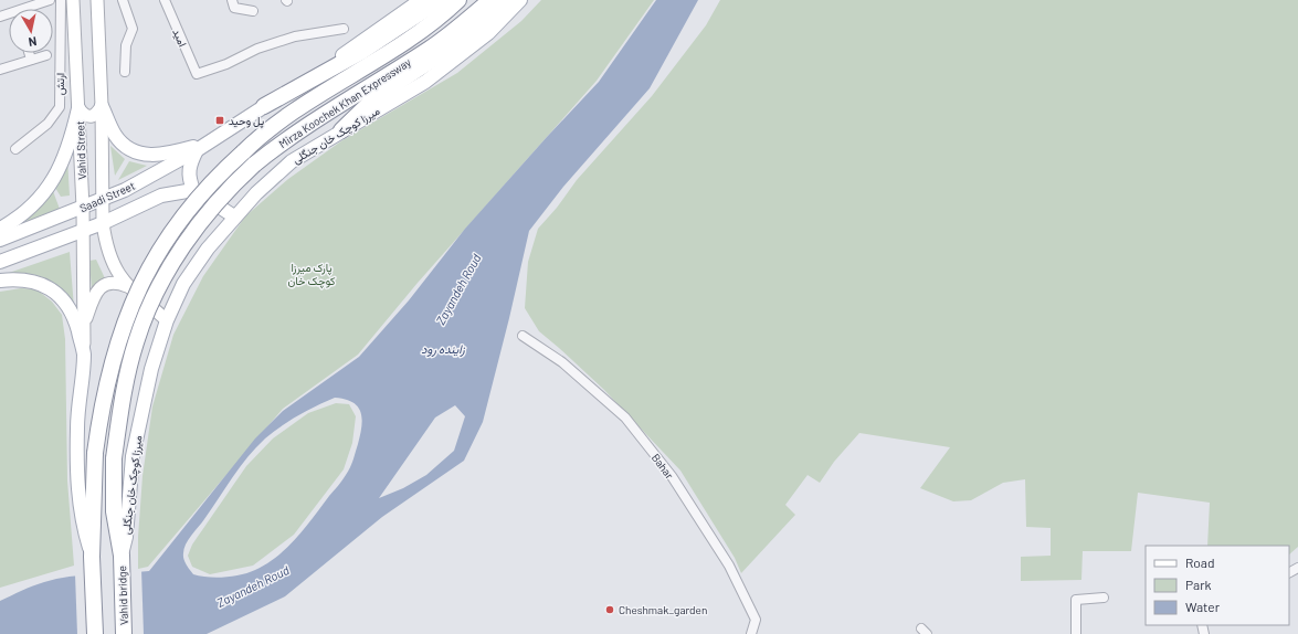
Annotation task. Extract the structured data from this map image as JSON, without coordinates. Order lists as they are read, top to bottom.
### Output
{
  "streets": {
    "highway": ["Mirza Koochek Khan Expressway", "Vahid bridge"],
    "main road": ["میرزا کوچک خان جنگلی", "Vahid Street", "Saadi Street"],
    "street": ["امید", "ارتش", "Bahar"]
  },
  "crossings": [
    ["Mirza Koochek Khan Expressway", "Vahid bridge"],
    ["میرزا کوچک خان جنگلی", "Vahid Street"],
    ["میرزا کوچک خان جنگلی", "Vahid bridge"],
    ["Vahid Street", "Saadi Street"]
  ],
  "water": ["Zayandeh Roud", "زاینده رود"],
  "parks": ["پارک میرزا کوچک خان"],
  "places": {
    "transit": ["پل وحید"],
    "other": ["Cheshmak_garden"]
  },
  "legend": ["Road", "Park", "Water"],
  "north": "bottom"
}
